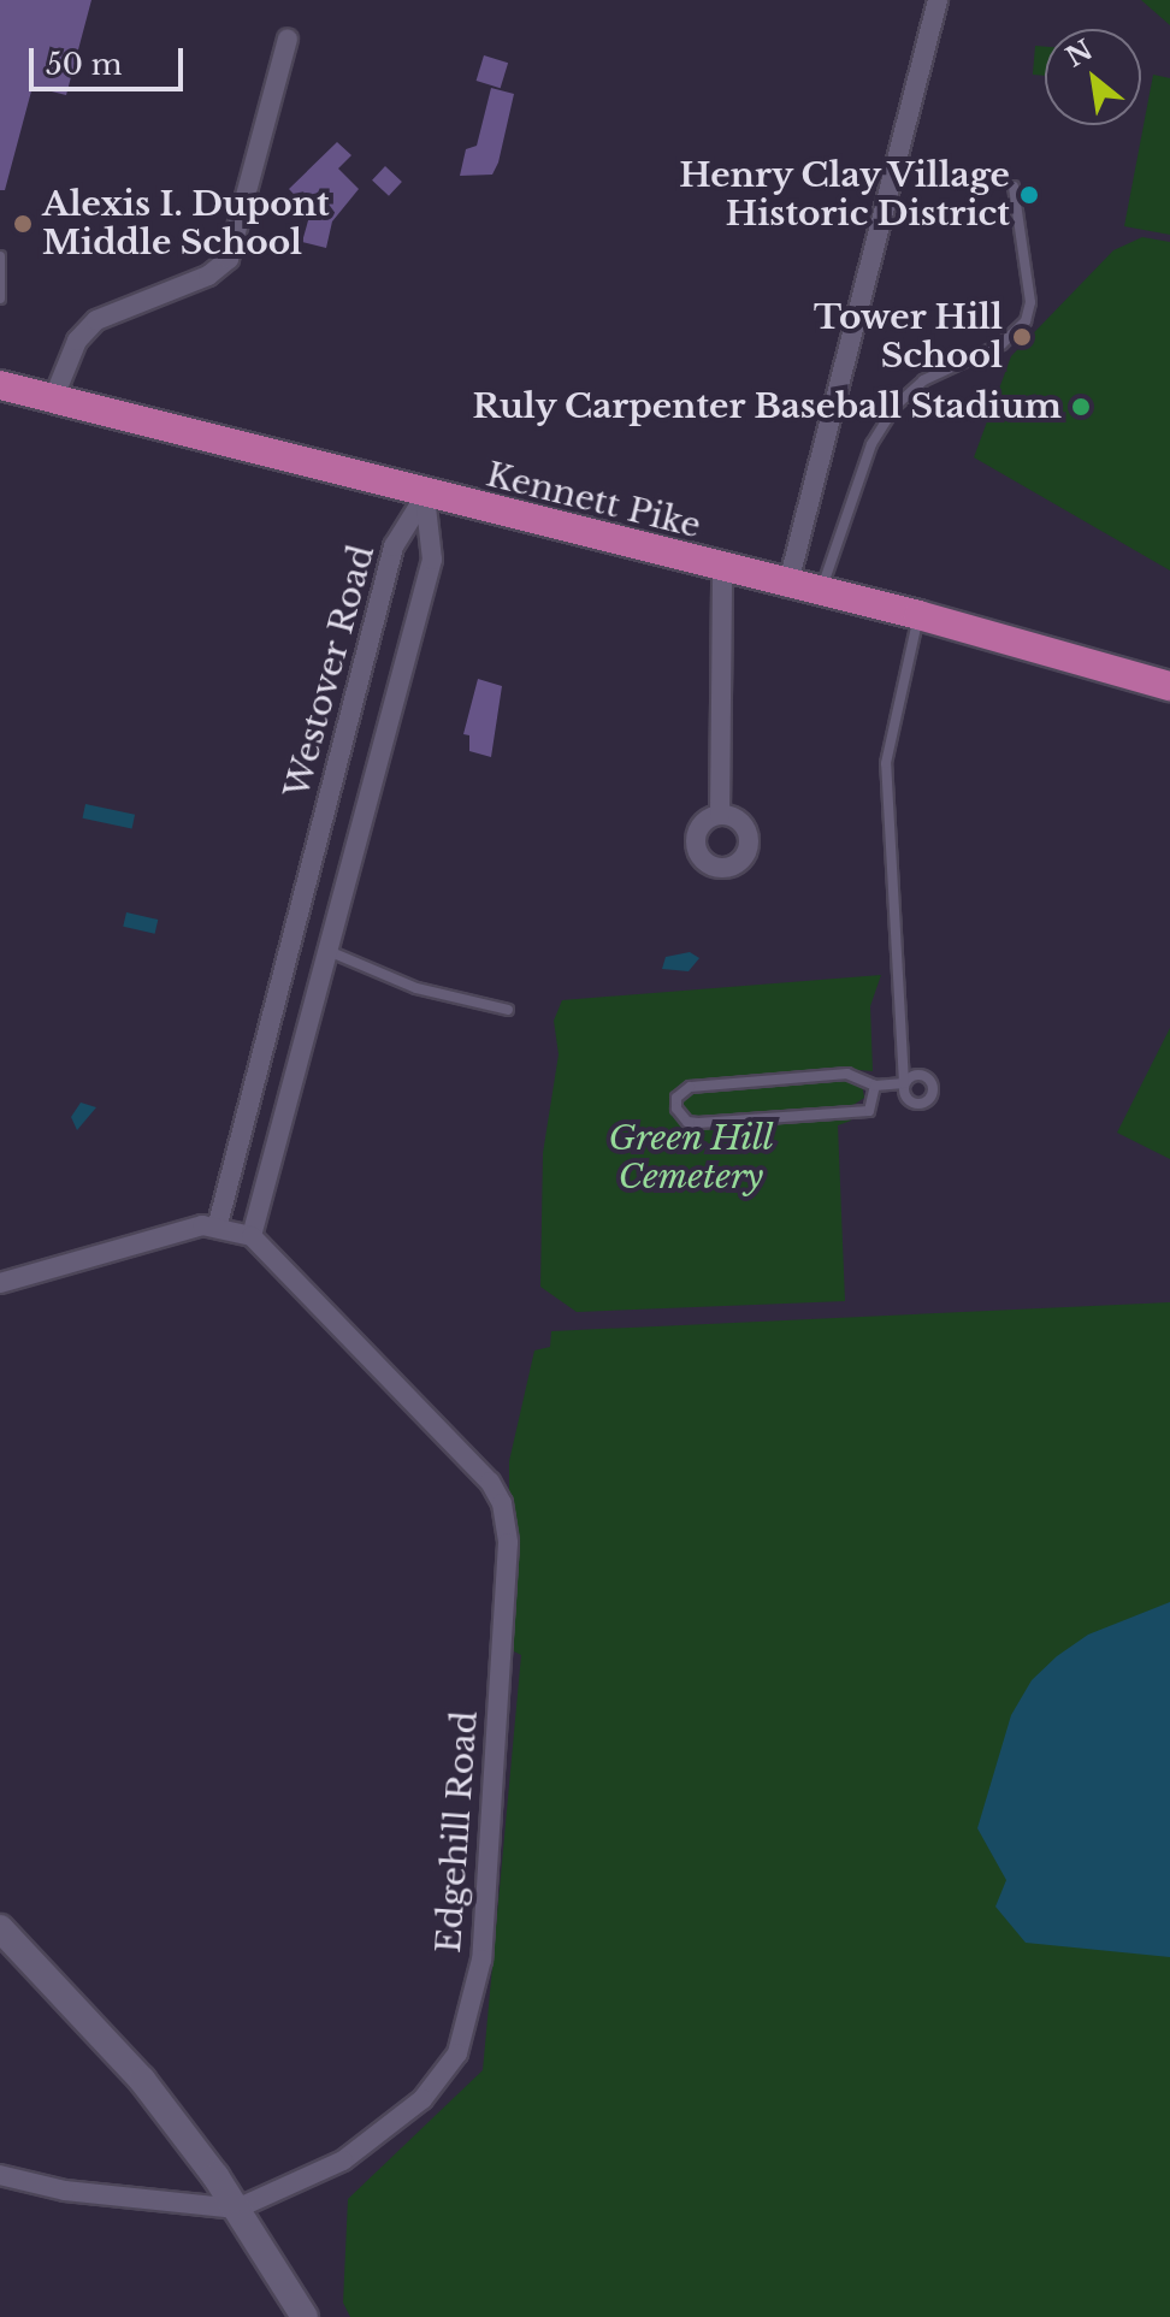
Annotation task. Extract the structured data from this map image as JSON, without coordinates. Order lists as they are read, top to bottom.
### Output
{
  "streets": {
    "main road": ["Kennett Pike"],
    "street": ["Westover Road", "Edgehill Road"]
  },
  "crossings": [
    ["Kennett Pike", "Westover Road"],
    ["Westover Road", "Edgehill Road"]
  ],
  "parks": ["Green Hill Cemetery"],
  "places": [
    "Henry Clay Village Historic District",
    "Alexis I. Dupont Middle School",
    "Tower Hill School",
    "Ruly Carpenter Baseball Stadium"
  ],
  "scale_bar": "50 m",
  "north": "top left"
}
